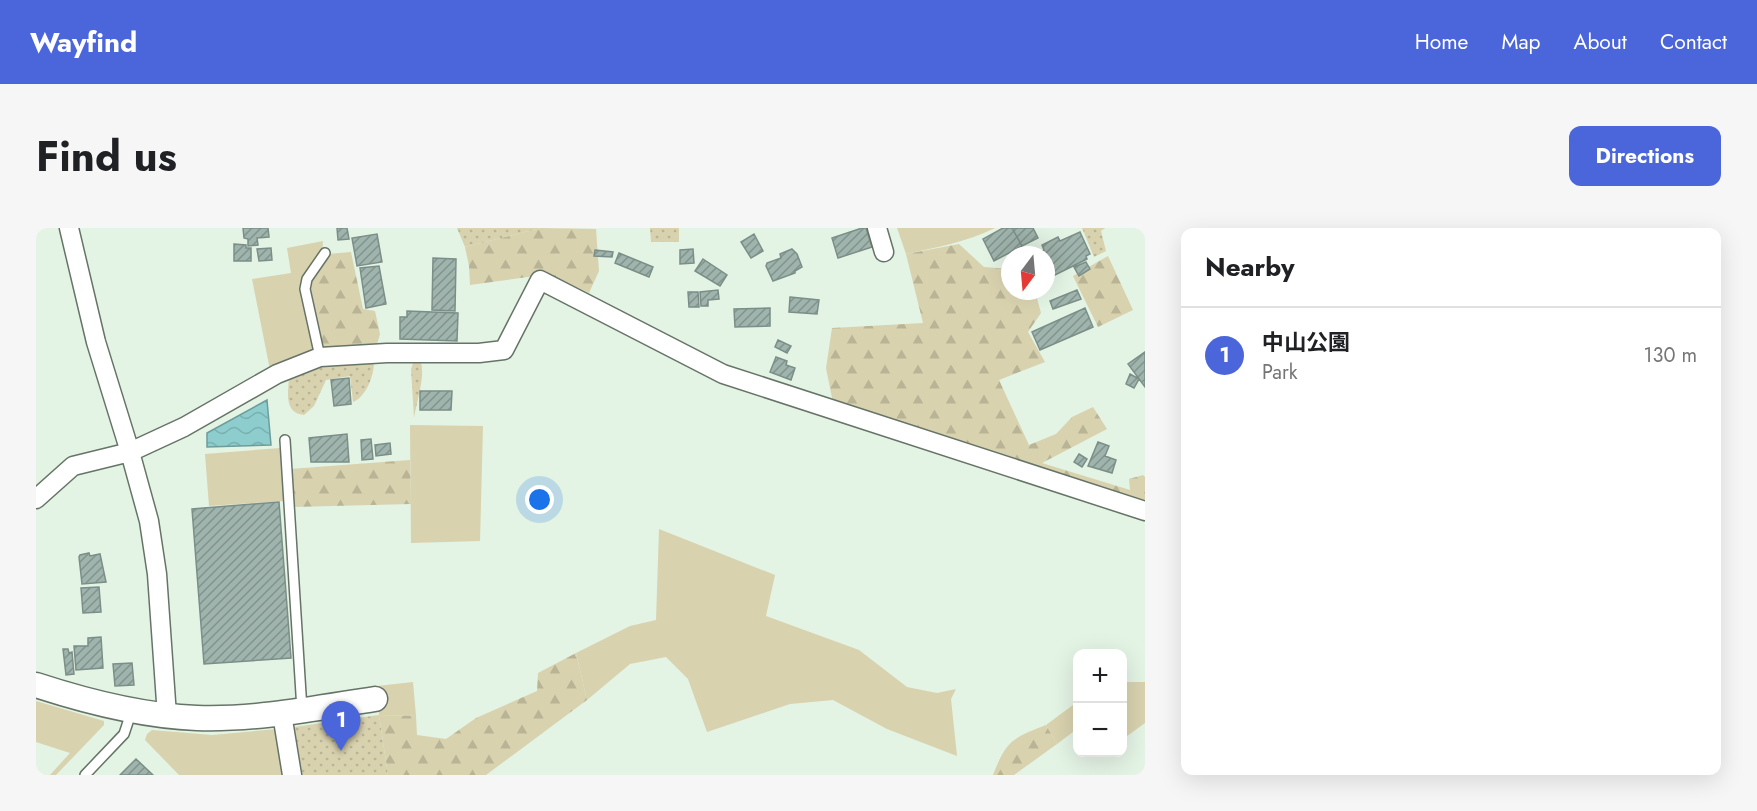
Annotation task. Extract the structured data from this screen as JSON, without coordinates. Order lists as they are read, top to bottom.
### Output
{
  "north": "bottom",
  "page": {
    "header": "Wayfind",
    "nav": [
      "Home",
      "Map",
      "About",
      "Contact"
    ],
    "title": "Find us",
    "buttons": "Directions",
    "heading": "Nearby",
    "list": [
      {
        "mark": "1",
        "name": "中山公園",
        "note": "Park",
        "value": "130 m"
      }
    ],
    "map_buttons": ["+", "−"],
    "pins": "1"
  }
}
